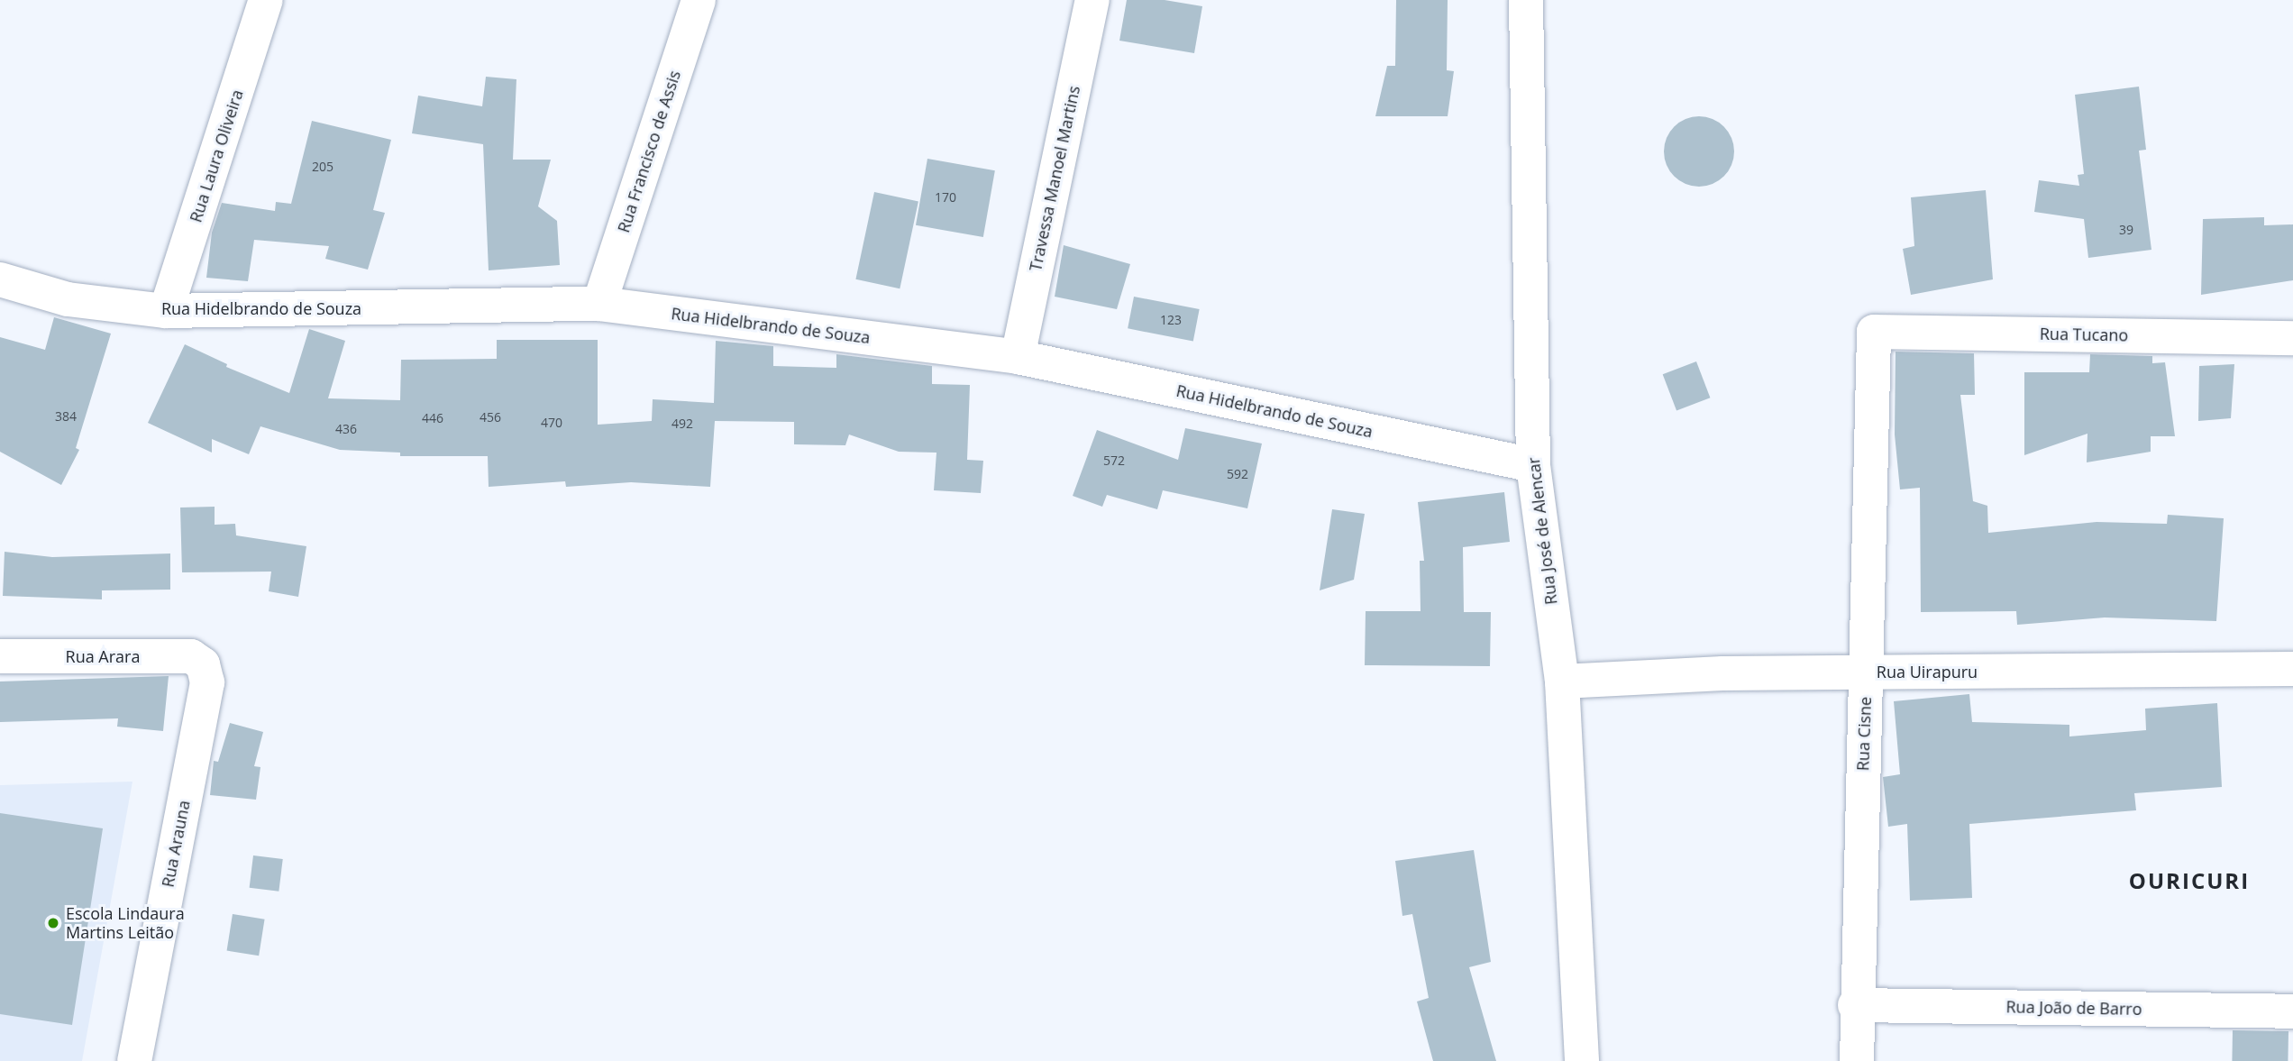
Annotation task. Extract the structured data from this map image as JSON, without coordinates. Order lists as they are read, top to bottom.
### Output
{
  "streets": {
    "street": [
      "Rua Francisco de Assis",
      "Rua Laura Oliveira",
      "Travessa Manoel Martins",
      "Rua Hidelbrando de Souza",
      "Rua Tucano",
      "Rua José de Alencar",
      "Rua Arara",
      "Rua Uirapuru",
      "Rua Cisne",
      "Rua Arauna",
      "Rua João de Barro"
    ]
  },
  "crossings": [
    ["Rua Francisco de Assis", "Rua Hidelbrando de Souza"],
    ["Rua Laura Oliveira", "Rua Hidelbrando de Souza"],
    ["Travessa Manoel Martins", "Rua Hidelbrando de Souza"],
    ["Rua Hidelbrando de Souza", "Rua José de Alencar"],
    ["Rua Tucano", "Rua Cisne"],
    ["Rua José de Alencar", "Rua Uirapuru"],
    ["Rua Arara", "Rua Arauna"],
    ["Rua Uirapuru", "Rua Cisne"],
    ["Rua Cisne", "Rua João de Barro"]
  ],
  "districts": ["OURICURI"],
  "places": ["Escola Lindaura Martins Leitão"],
  "house_numbers": [
    "205",
    "170",
    "39",
    "123",
    "384",
    "456",
    "446",
    "470",
    "492",
    "436",
    "572",
    "592"
  ]
}
